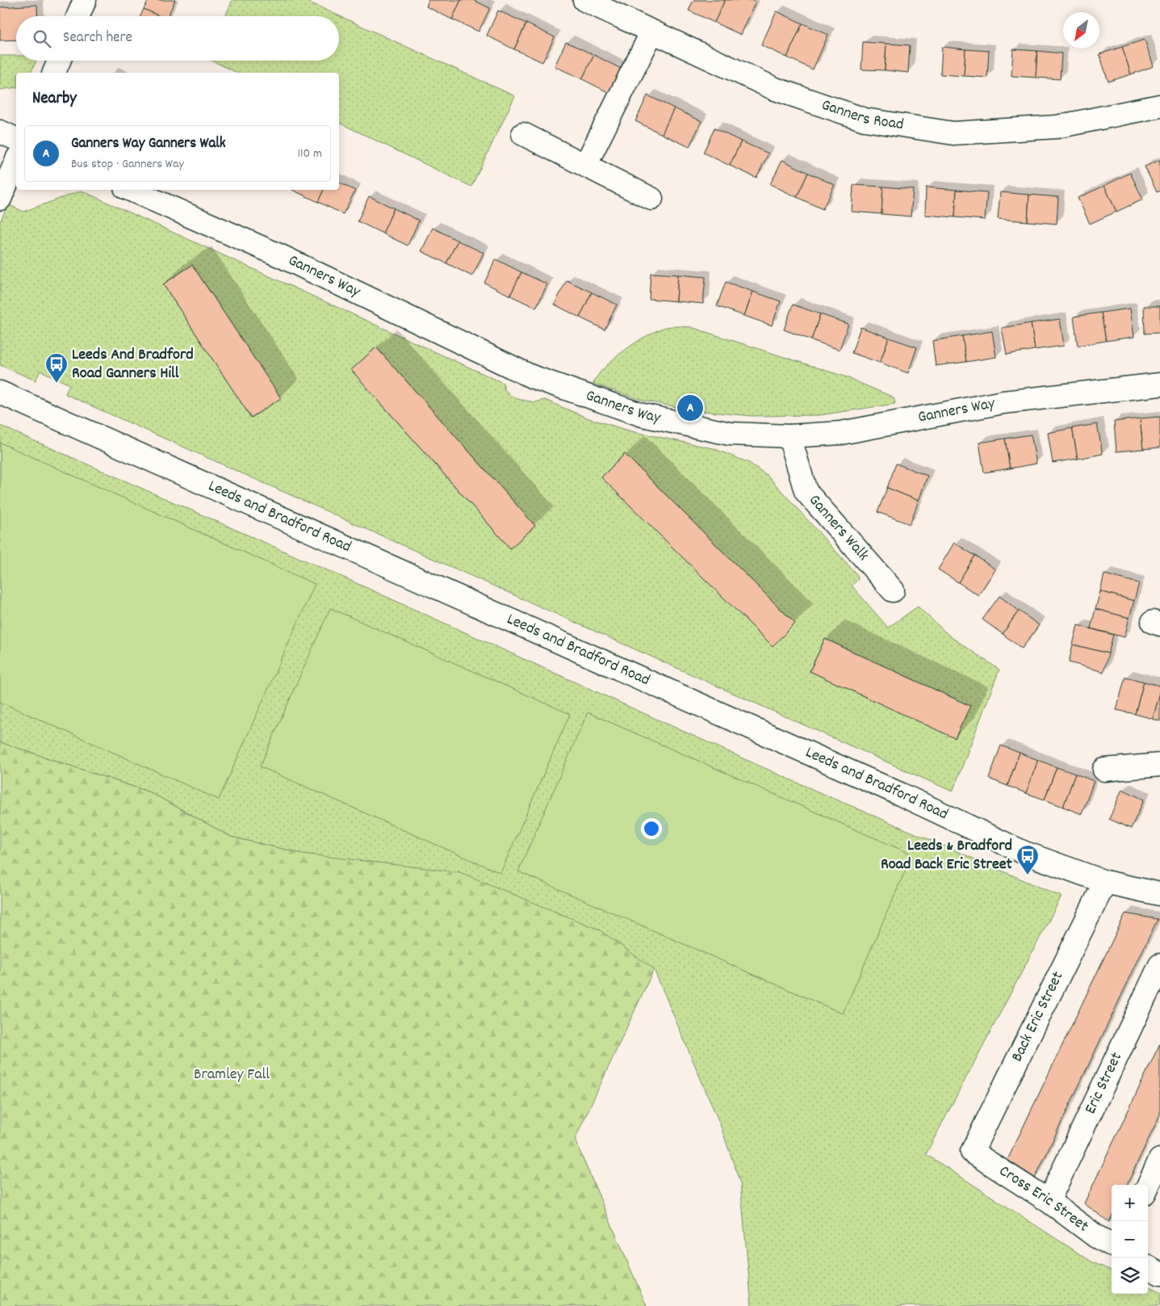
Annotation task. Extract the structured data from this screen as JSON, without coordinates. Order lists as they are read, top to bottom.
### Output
{
  "streets": {
    "street": [
      "Ganners Road",
      "Ganners Way",
      "Leeds and Bradford Road",
      "Ganners Walk",
      "Back Eric Street",
      "Eric Street",
      "Cross Eric Street"
    ]
  },
  "crossings": [
    ["Ganners Way", "Ganners Walk"],
    ["Leeds and Bradford Road", "Back Eric Street"],
    ["Back Eric Street", "Cross Eric Street"],
    ["Eric Street", "Cross Eric Street"]
  ],
  "parks": ["Bramley Fall"],
  "places": {
    "bus stop": ["Leeds And Bradford Road Ganners Hill", "Leeds & Bradford Road Back Eric Street"]
  },
  "north": "bottom left",
  "page": {
    "search": "Search here",
    "heading": "Nearby",
    "list": [
      {
        "mark": "A",
        "name": "Ganners Way Ganners Walk",
        "note": "Bus stop · Ganners Way",
        "value": "110 m"
      }
    ],
    "pins": "A",
    "map_buttons": ["+", "−"]
  }
}
